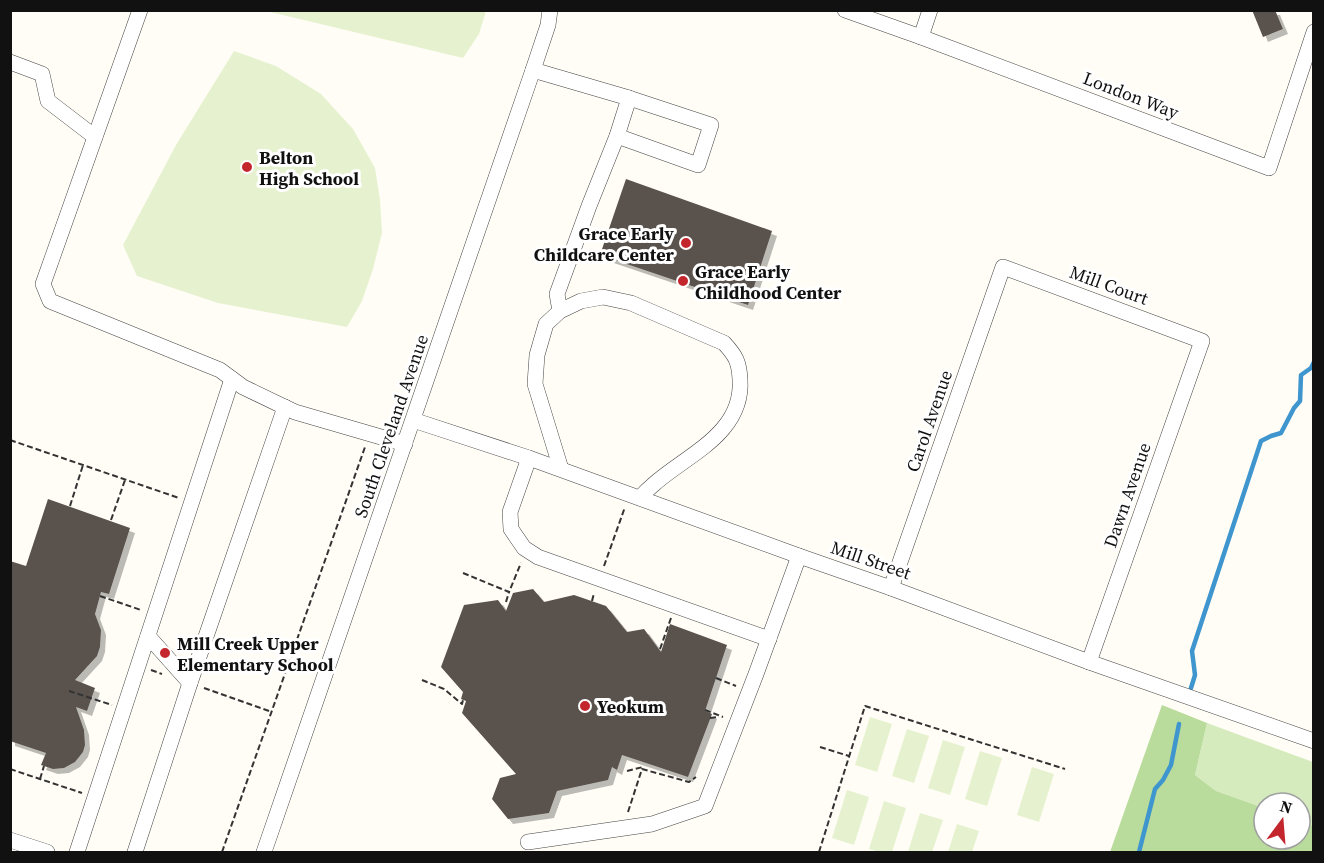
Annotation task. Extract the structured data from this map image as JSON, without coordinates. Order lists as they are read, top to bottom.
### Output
{
  "streets": {
    "street": [
      "London Way",
      "Mill Court",
      "Carol Avenue",
      "South Cleveland Avenue",
      "Dawn Avenue",
      "Mill Street"
    ]
  },
  "crossings": [
    ["Mill Court", "Carol Avenue"],
    ["Mill Court", "Dawn Avenue"],
    ["Carol Avenue", "Mill Street"],
    ["South Cleveland Avenue", "Mill Street"],
    ["Dawn Avenue", "Mill Street"]
  ],
  "places": [
    "Belton High School",
    "Grace Early Childcare Center",
    "Grace Early Childhood Center",
    "Mill Creek Upper Elementary School",
    "Yeokum"
  ],
  "north": "top"
}
